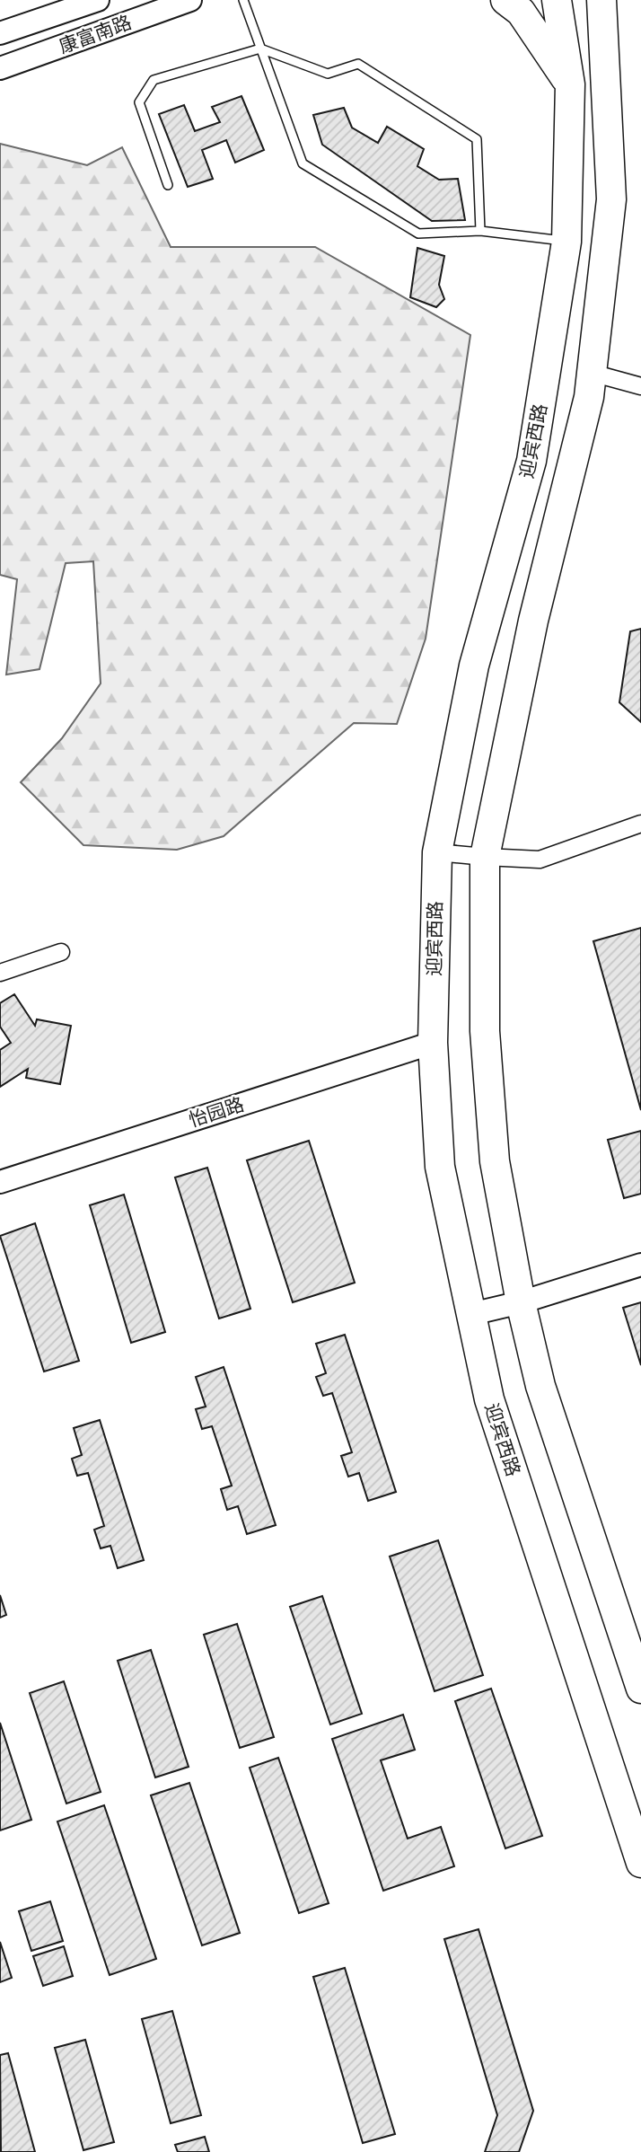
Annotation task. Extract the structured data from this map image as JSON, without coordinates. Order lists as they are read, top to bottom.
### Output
{
  "streets": {
    "highway": ["迎宾西路"],
    "street": ["康富南路", "怡园路"]
  },
  "crossings": [
    ["迎宾西路", "怡园路"]
  ]
}
